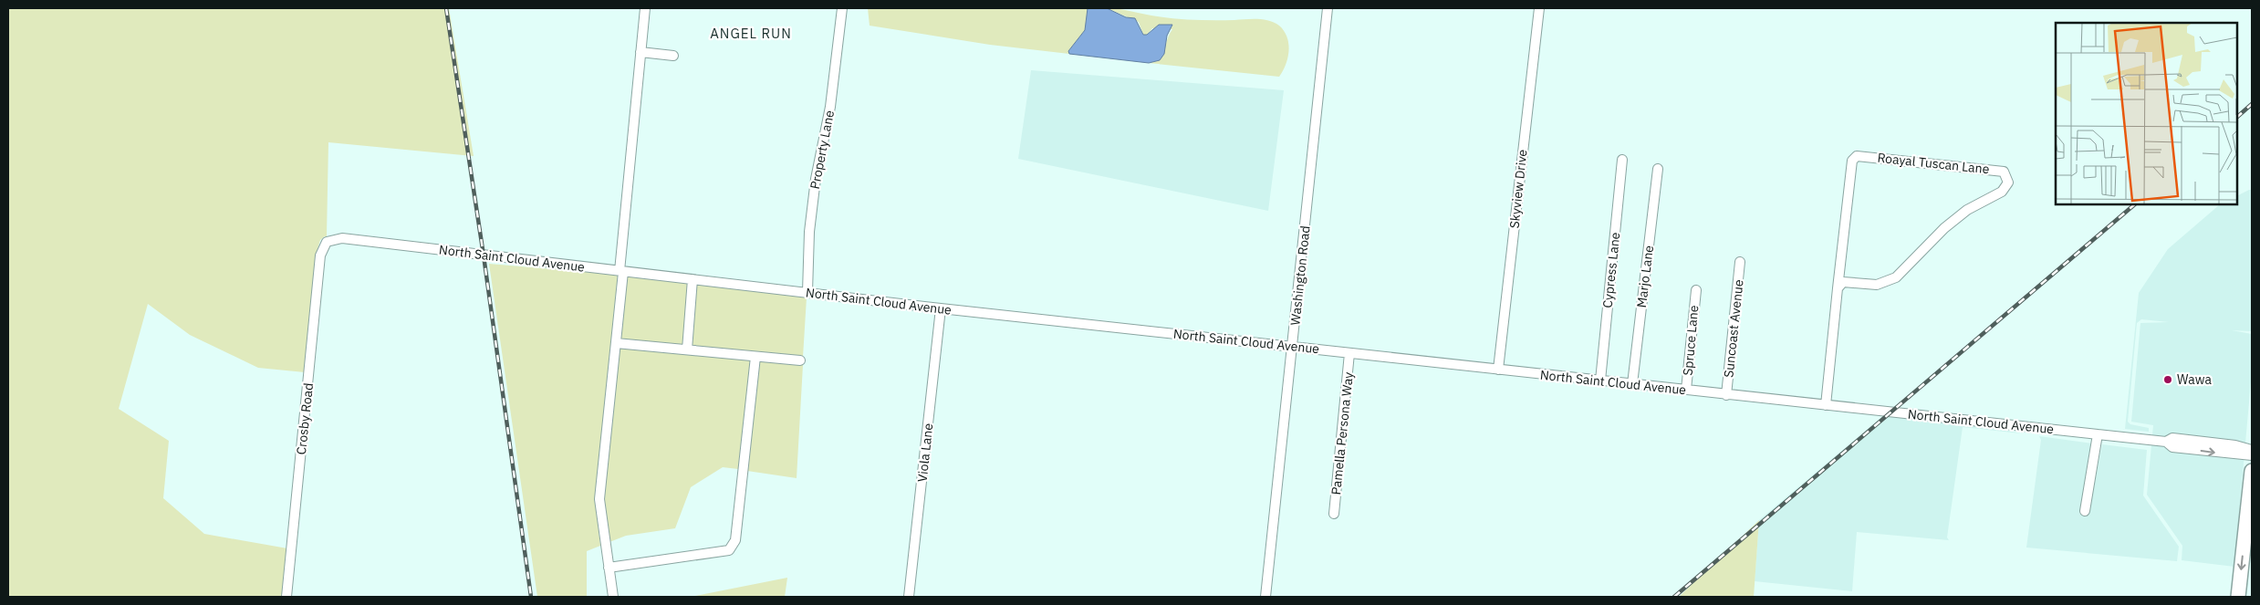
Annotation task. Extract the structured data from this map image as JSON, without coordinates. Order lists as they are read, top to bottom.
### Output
{
  "streets": {
    "street": [
      "Property Lane",
      "Roayal Tuscan Lane",
      "Skyview Drive",
      "North Saint Cloud Avenue",
      "Cypress Lane",
      "Washington Road",
      "Marjo Lane",
      "Suncoast Avenue",
      "Spruce Lane",
      "Crosby Road",
      "Pamella Persona Way",
      "Viola Lane"
    ]
  },
  "crossings": [
    ["Property Lane", "North Saint Cloud Avenue"],
    ["Roayal Tuscan Lane", "North Saint Cloud Avenue"],
    ["Skyview Drive", "North Saint Cloud Avenue"],
    ["North Saint Cloud Avenue", "Cypress Lane"],
    ["North Saint Cloud Avenue", "Washington Road"],
    ["North Saint Cloud Avenue", "Marjo Lane"],
    ["North Saint Cloud Avenue", "Suncoast Avenue"],
    ["North Saint Cloud Avenue", "Spruce Lane"],
    ["North Saint Cloud Avenue", "Crosby Road"],
    ["North Saint Cloud Avenue", "Pamella Persona Way"],
    ["North Saint Cloud Avenue", "Viola Lane"]
  ],
  "districts": ["ANGEL RUN"],
  "places": ["Wawa"]
}
